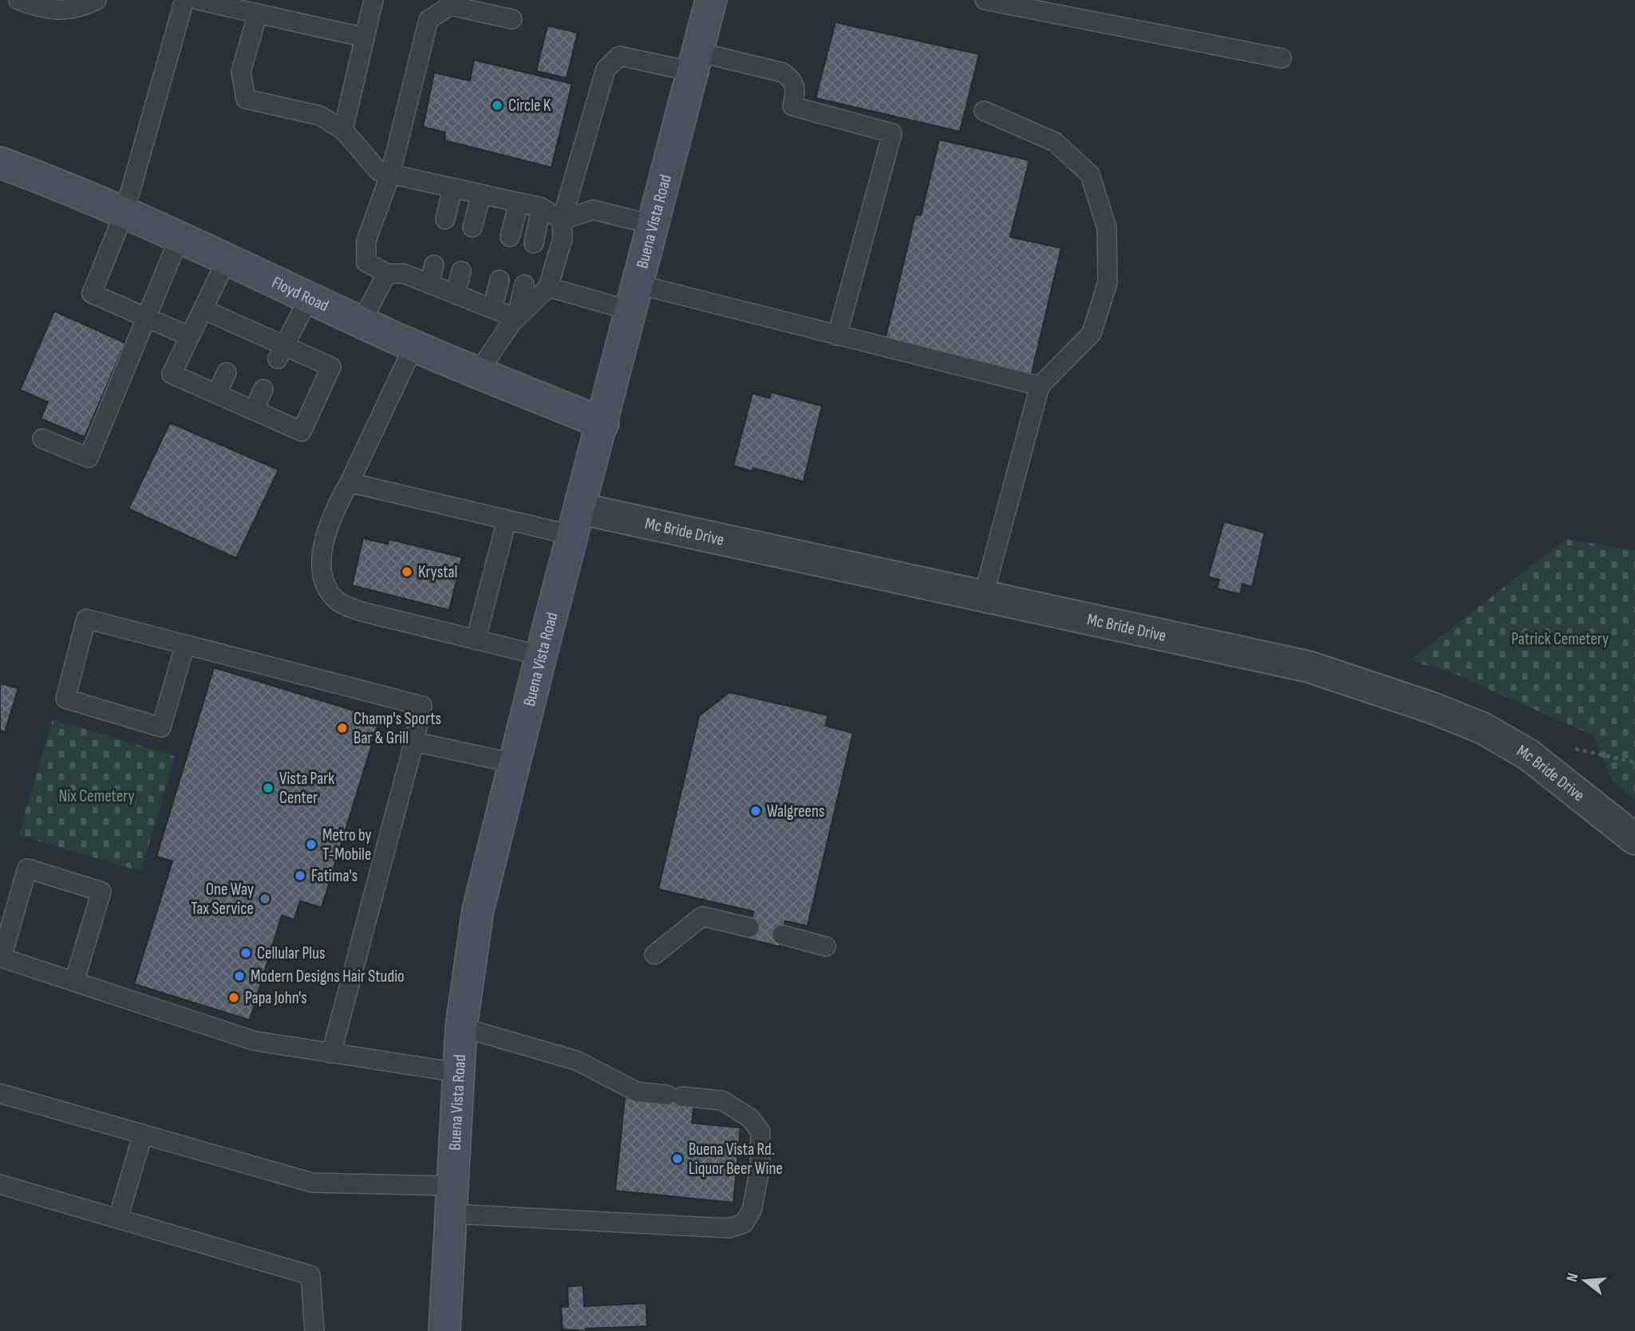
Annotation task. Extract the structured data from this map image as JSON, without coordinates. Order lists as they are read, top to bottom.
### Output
{
  "streets": {
    "main road": ["Buena Vista Road", "Floyd Road"],
    "street": ["Mc Bride Drive"]
  },
  "crossings": [
    ["Buena Vista Road", "Floyd Road"],
    ["Buena Vista Road", "Mc Bride Drive"]
  ],
  "parks": ["Patrick Cemetery", "Nix Cemetery"],
  "places": [
    "Circle K",
    "Krystal",
    "Champ's Sports Bar & Grill",
    "Vista Park Center",
    "Walgreens",
    "Metro by T-Mobile",
    "Fatima's",
    "One Way Tax Service",
    "Cellular Plus",
    "Modern Designs Hair Studio",
    "Papa John's",
    "Buena Vista Rd. Liquor Beer Wine"
  ],
  "north": "left"
}
